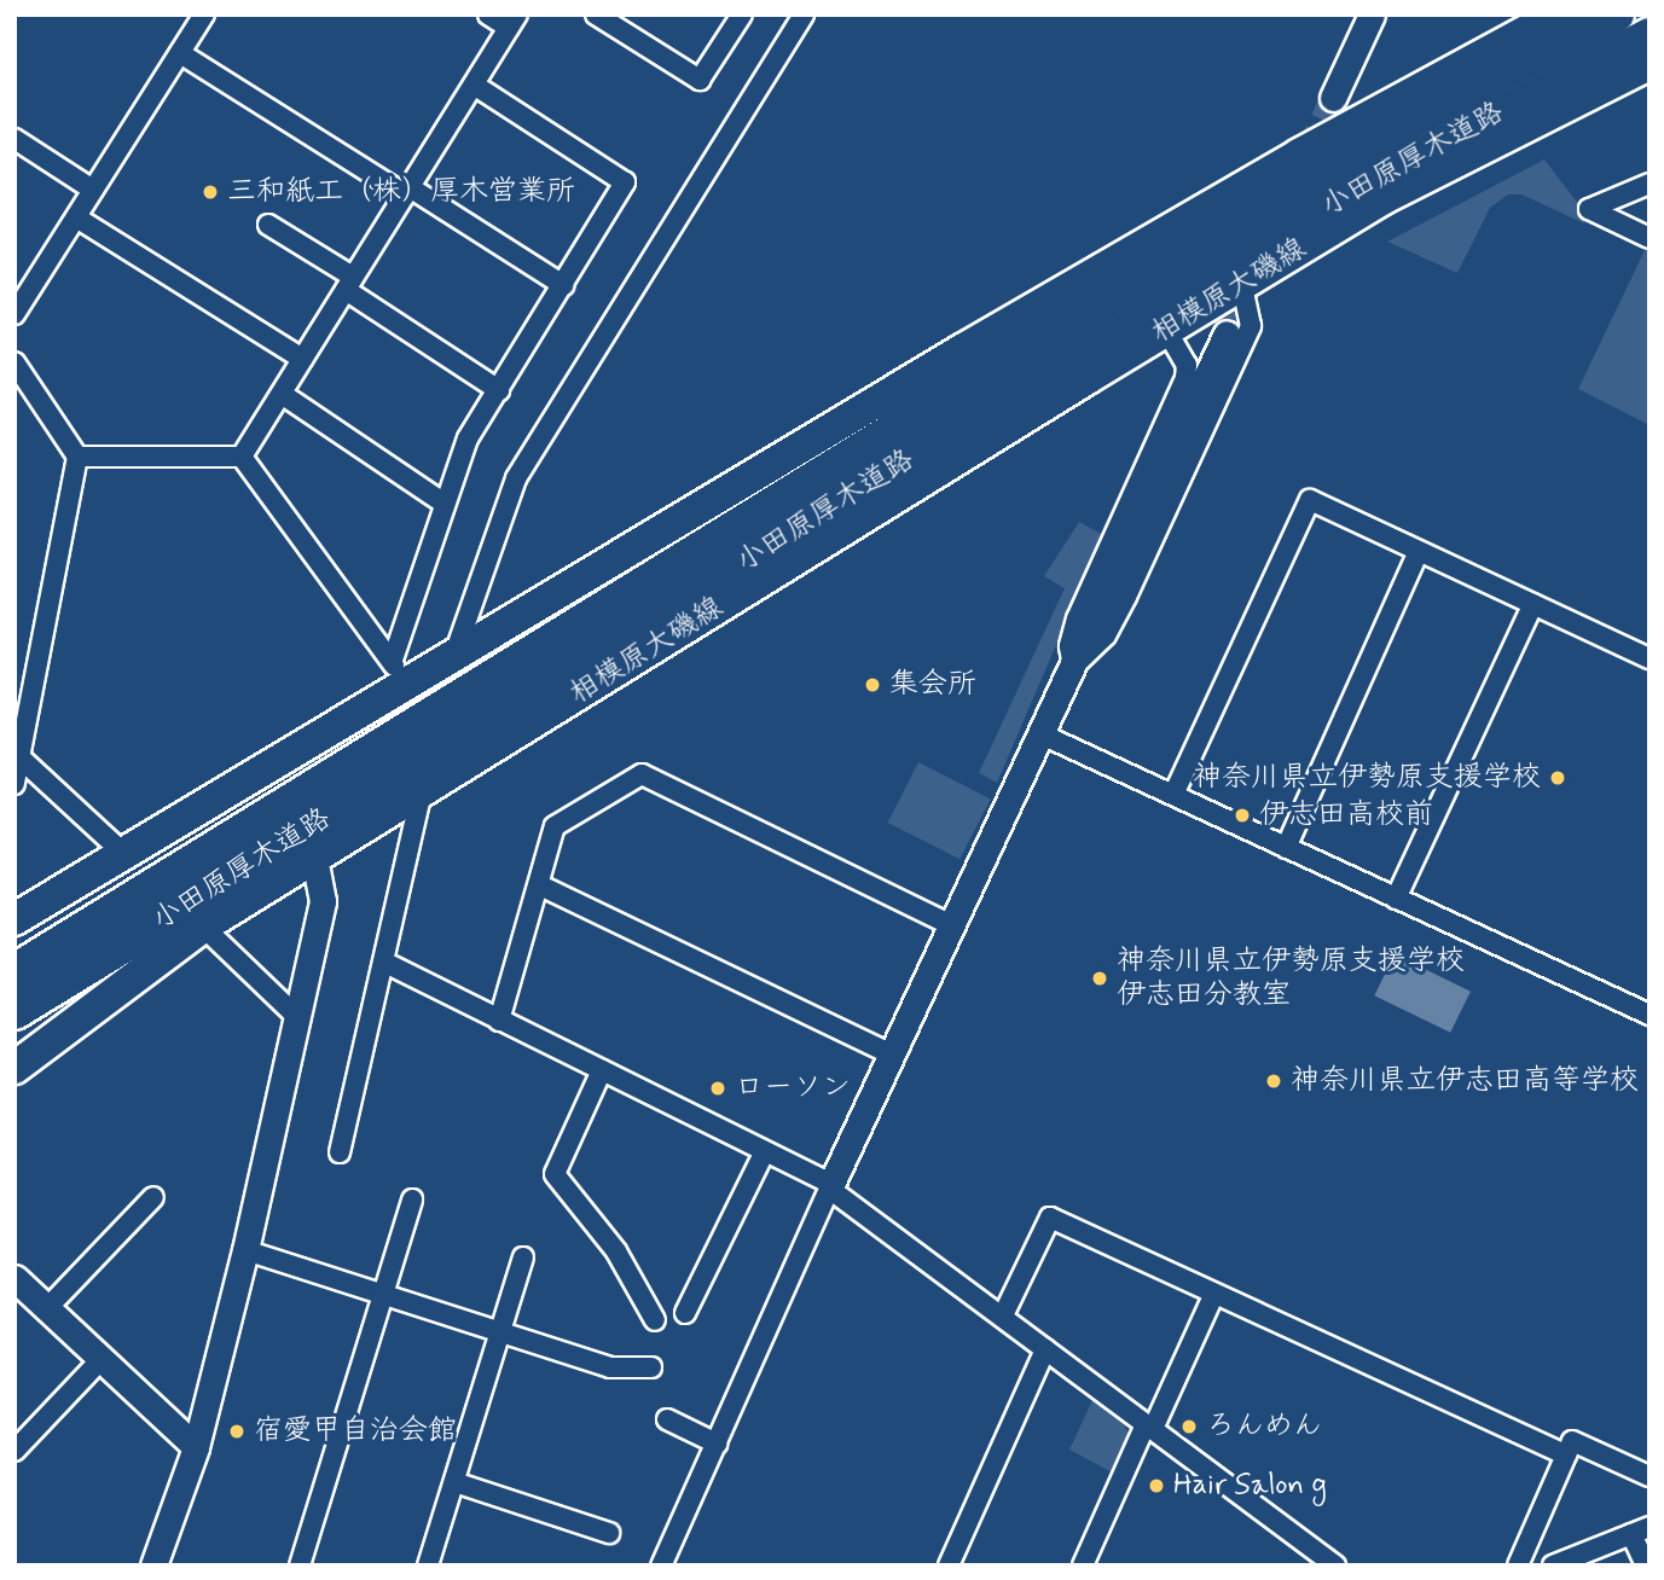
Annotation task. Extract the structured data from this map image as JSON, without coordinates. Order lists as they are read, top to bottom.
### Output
{
  "streets": {
    "highway": ["小田原厚木道路"],
    "main road": ["相模原大磯線"]
  },
  "places": [
    "三和紙工（株）厚木営業所",
    "集会所",
    "神奈川県立伊勢原支援学校",
    "伊志田高校前",
    "神奈川県立伊勢原支援学校 伊志田分教室",
    "神奈川県立伊志田高等学校",
    "ローソン",
    "ろんめん",
    "宿愛甲自治会館",
    "Hair Salon g"
  ]
}
